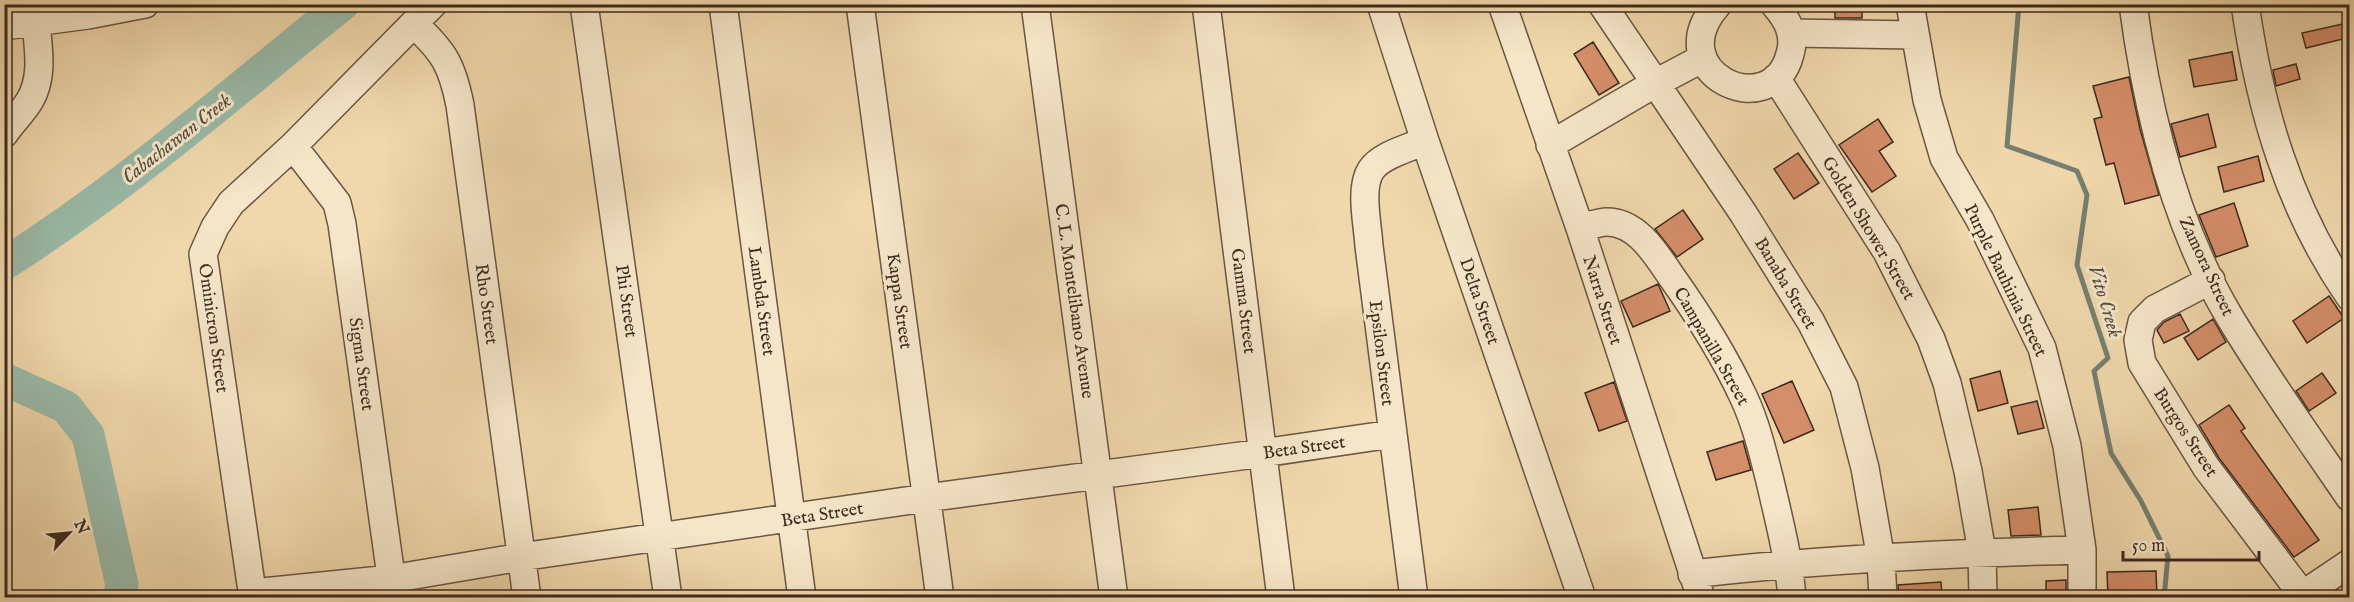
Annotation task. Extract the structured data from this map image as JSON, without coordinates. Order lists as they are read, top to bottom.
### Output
{
  "streets": {
    "street": [
      "Golden Shower Street",
      "Zamora Street",
      "Purple Bauhinia Street",
      "Banaba Street",
      "Narra Street",
      "Phi Street",
      "Lambda Street",
      "Kappa Street",
      "C. L. Montelibano Avenue",
      "Gamma Street",
      "Delta Street",
      "Rho Street",
      "Ominicron Street",
      "Campanilla Street",
      "Epsilon Street",
      "Sigma Street",
      "Burgos Street",
      "Beta Street"
    ]
  },
  "crossings": [
    ["Zamora Street", "Burgos Street"],
    ["Narra Street", "Campanilla Street"],
    ["Phi Street", "Beta Street"],
    ["Lambda Street", "Beta Street"],
    ["Kappa Street", "Beta Street"],
    ["C. L. Montelibano Avenue", "Beta Street"],
    ["Gamma Street", "Beta Street"],
    ["Delta Street", "Epsilon Street"],
    ["Rho Street", "Ominicron Street"],
    ["Rho Street", "Beta Street"],
    ["Ominicron Street", "Sigma Street"],
    ["Ominicron Street", "Beta Street"],
    ["Epsilon Street", "Beta Street"],
    ["Sigma Street", "Beta Street"]
  ],
  "water": ["Cabachawan Creek", "Vito Creek"],
  "scale_bar": "50 m",
  "north": "top right"
}
